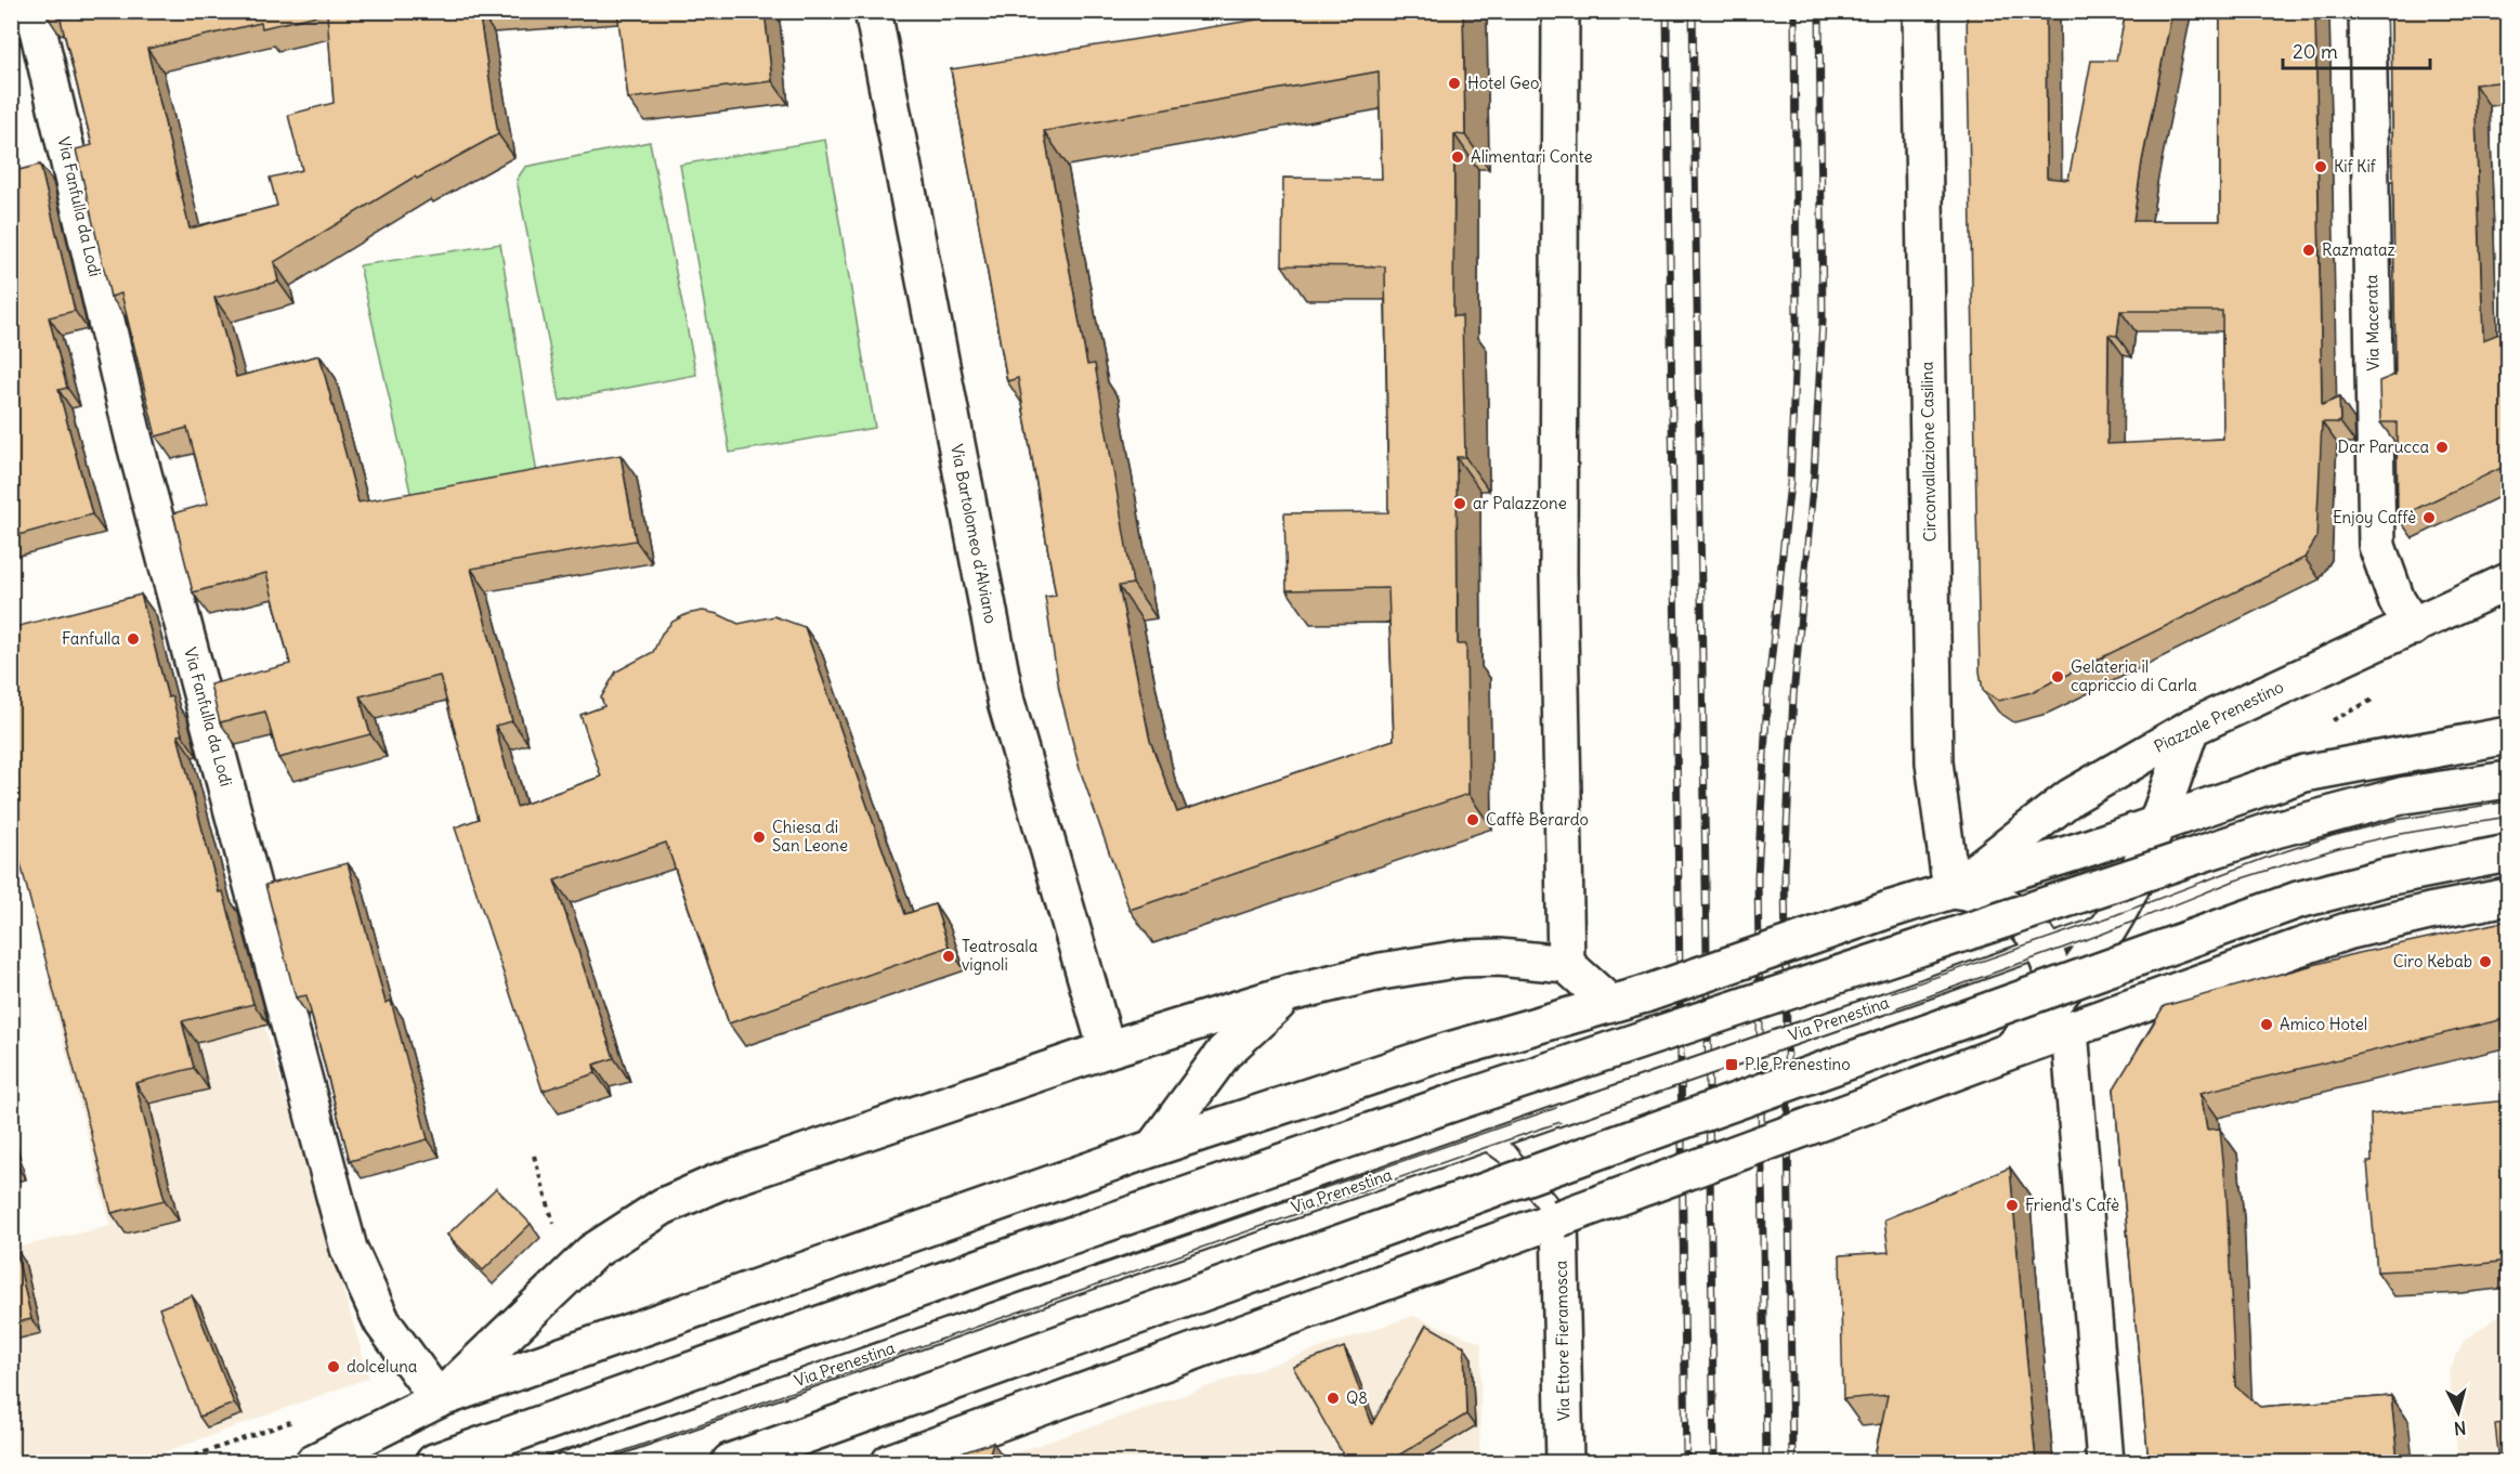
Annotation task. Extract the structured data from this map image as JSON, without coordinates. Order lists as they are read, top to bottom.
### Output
{
  "streets": {
    "main road": [
      "Via Fanfulla da Lodi",
      "Via Macerata",
      "Circonvallazione Casilina",
      "Via Bartolomeo d'Alviano",
      "Piazzale Prenestino",
      "Via Ettore Fieramosca"
    ],
    "lane": ["Via Prenestina"]
  },
  "crossings": [
    ["Via Macerata", "Piazzale Prenestino"],
    ["Circonvallazione Casilina", "Piazzale Prenestino"]
  ],
  "places": {
    "other": [
      "Hotel Geo",
      "Alimentari Conte",
      "Kif Kif",
      "Razmataz",
      "Dar Parucca",
      "ar Palazzone",
      "Enjoy Caffè",
      "Fanfulla",
      "Gelateria il capriccio di Carla",
      "Caffè Berardo",
      "Chiesa di San Leone",
      "Teatrosala vignoli",
      "Ciro Kebab",
      "Amico Hotel",
      "Friend's Cafè",
      "dolceluna",
      "Q8"
    ],
    "transit": ["P.le Prenestino"]
  },
  "scale_bar": "20 m",
  "north": "bottom"
}
